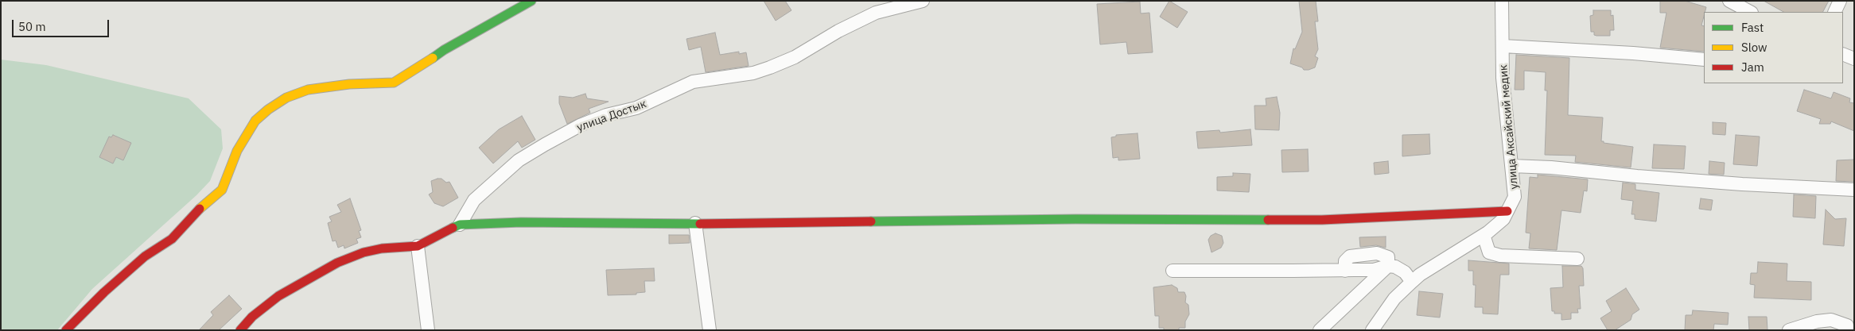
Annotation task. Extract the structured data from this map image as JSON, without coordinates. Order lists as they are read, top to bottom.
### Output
{
  "streets": {
    "street": ["улица Достык", "улица Аксайский медик"]
  },
  "legend": ["Fast", "Slow", "Jam"],
  "scale_bar": "50 m"
}
